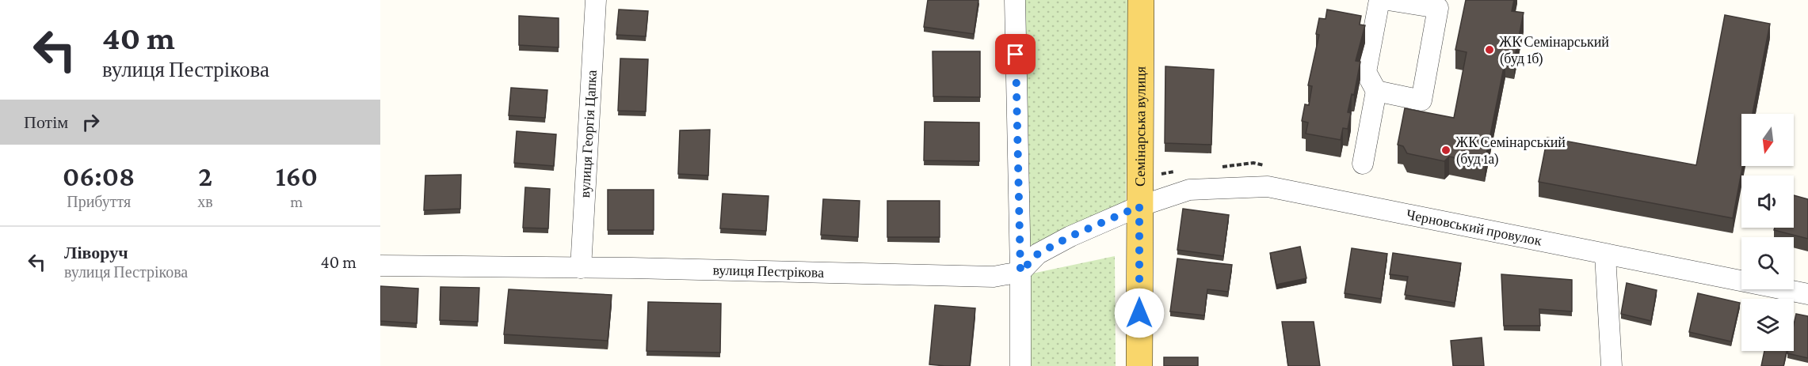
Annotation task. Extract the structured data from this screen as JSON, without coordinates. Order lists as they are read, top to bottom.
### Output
{
  "streets": {
    "main road": ["Семінарська вулиця"],
    "street": ["вулиця Георгія Цапка", "Черновський провулок", "вулиця Пестрікова"]
  },
  "crossings": [
    ["Семінарська вулиця", "Черновський провулок"],
    ["вулиця Георгія Цапка", "вулиця Пестрікова"]
  ],
  "places": ["ЖК Семінарський (буд 1б)", "ЖК Семінарський (буд 1а)"],
  "north": "bottom",
  "page": {
    "turn": ["40 m", "вулиця Пестрікова"],
    "then": "Потім",
    "eta": [
      "06:08",
      "Прибуття",
      "2",
      "хв",
      "160",
      "m"
    ],
    "list": [
      {
        "name": "Ліворуч",
        "note": "вулиця Пестрікова",
        "value": "40 m"
      }
    ]
  }
}
